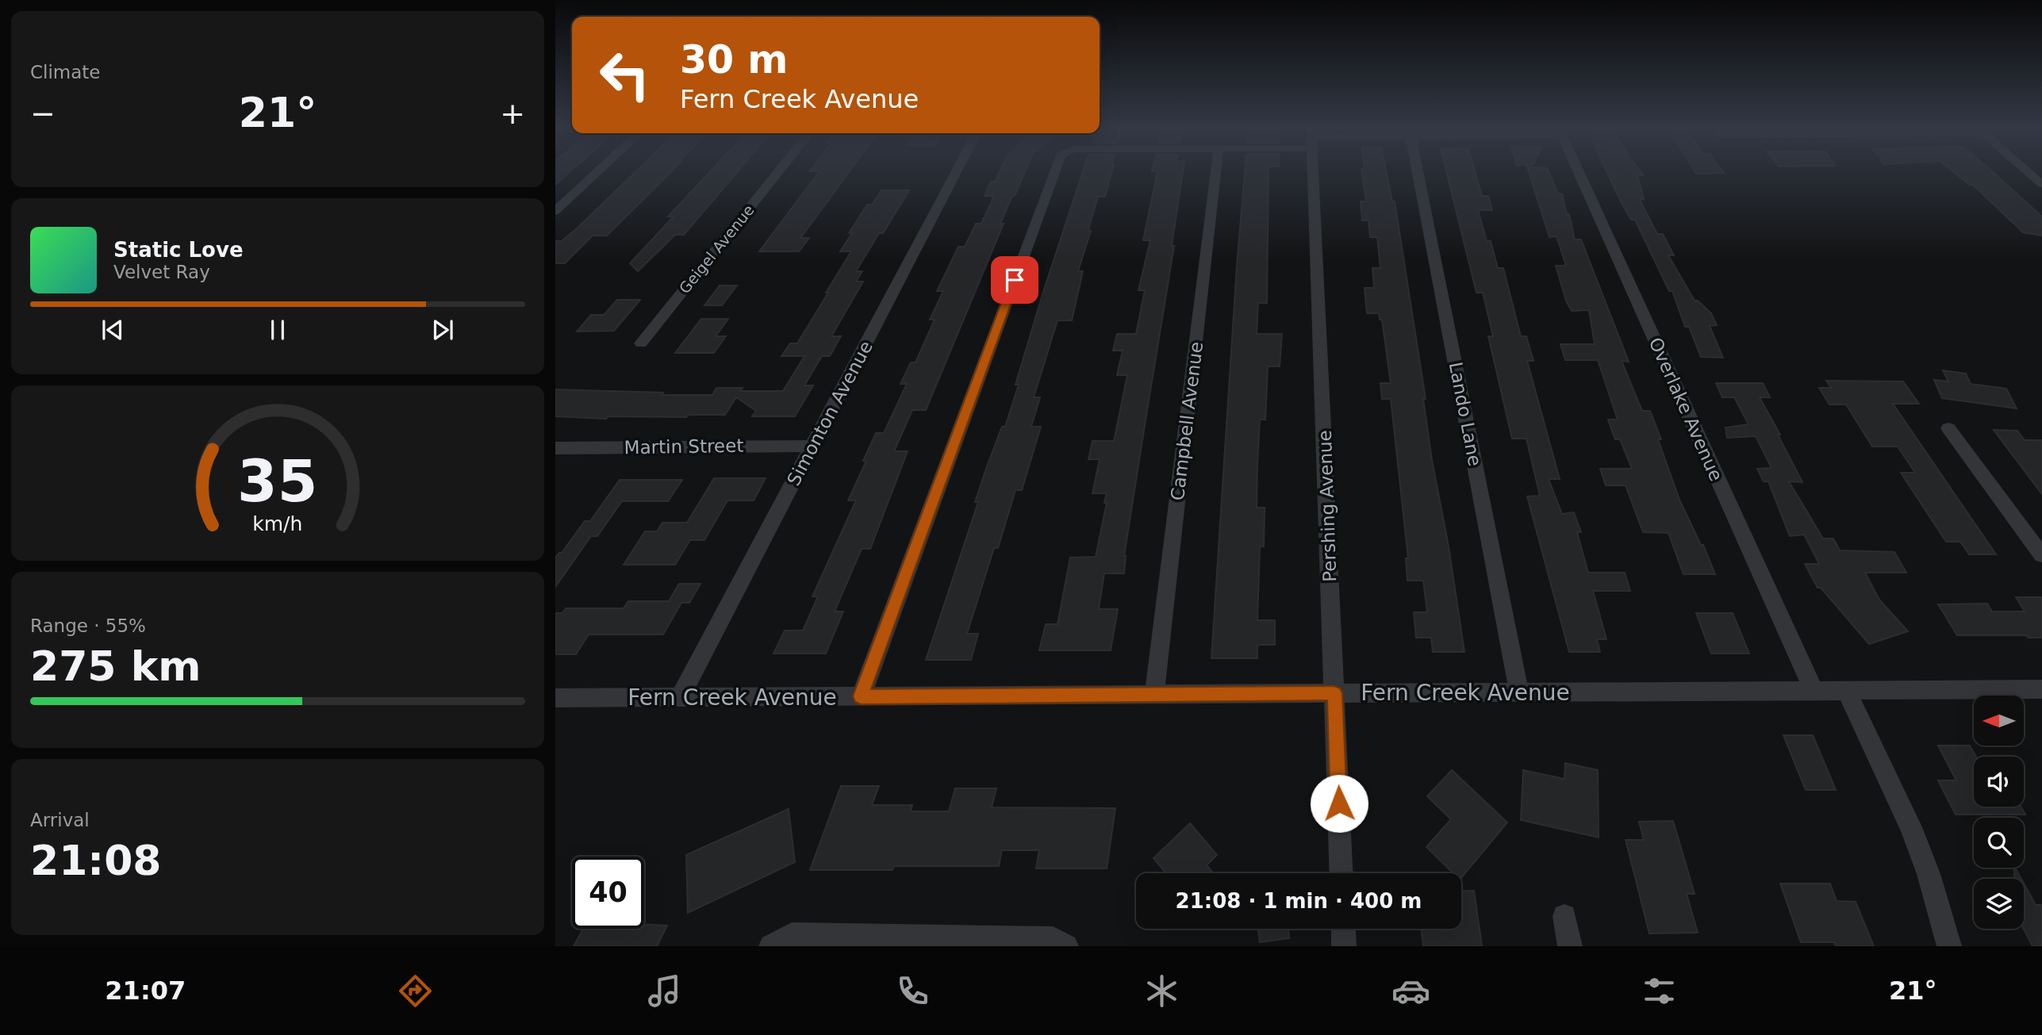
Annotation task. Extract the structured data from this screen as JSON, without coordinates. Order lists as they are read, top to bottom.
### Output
{
  "streets": {
    "street": [
      "Geigel Avenue",
      "Overlake Avenue",
      "Simonton Avenue",
      "Lando Lane",
      "Campbell Avenue",
      "Martin Street",
      "Pershing Avenue",
      "Fern Creek Avenue"
    ]
  },
  "crossings": [
    ["Overlake Avenue", "Fern Creek Avenue"],
    ["Simonton Avenue", "Martin Street"],
    ["Simonton Avenue", "Fern Creek Avenue"],
    ["Lando Lane", "Fern Creek Avenue"],
    ["Campbell Avenue", "Fern Creek Avenue"],
    ["Pershing Avenue", "Fern Creek Avenue"]
  ],
  "north": "left",
  "page": {
    "tile": [
      "Climate",
      ["Range · 55%", "275 km"],
      ["Arrival", "21:08"]
    ],
    "turn": ["30 m", "Fern Creek Avenue"],
    "heat": ["−", "21°", "+"],
    "song": ["Static Love", "Velvet Ray"],
    "limit": "40",
    "trip": "21:08 · 1 min · 400 m",
    "tabs": ["21:07", "21°"],
    "gauge": ["35", "km/h"]
  }
}
